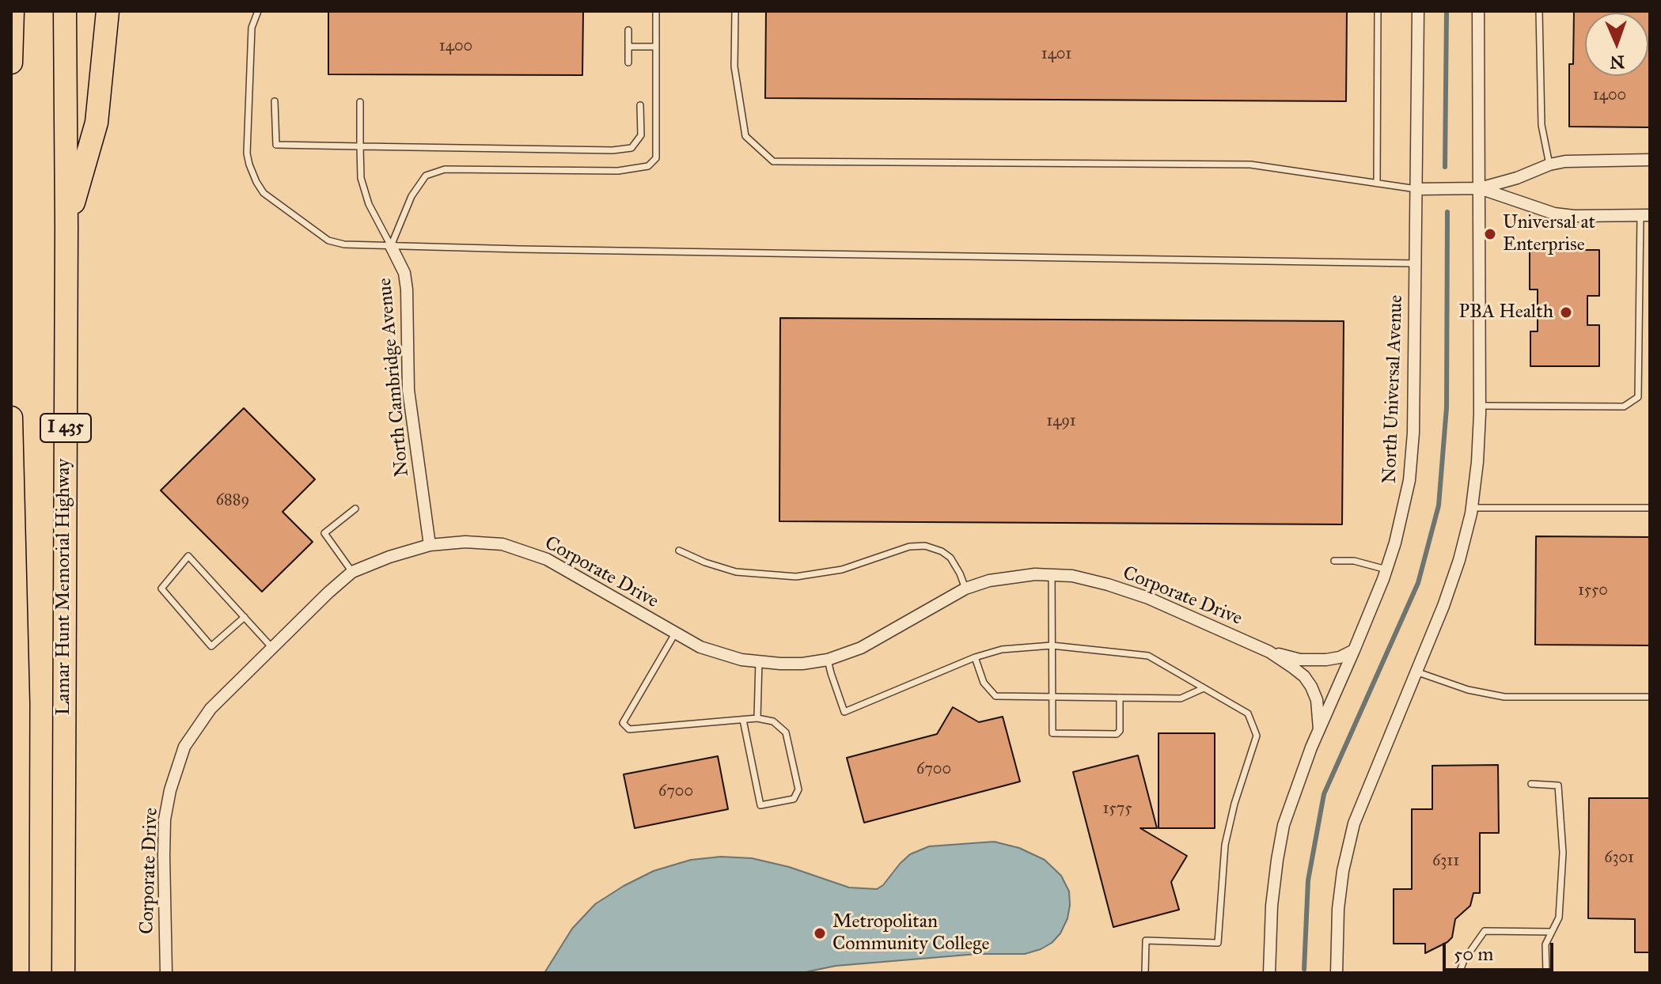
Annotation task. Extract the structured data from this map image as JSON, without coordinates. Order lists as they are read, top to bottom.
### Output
{
  "streets": {
    "highway": ["I 435", "Lamar Hunt Memorial Highway"],
    "street": ["North Cambridge Avenue", "North Universal Avenue", "Corporate Drive"]
  },
  "crossings": [
    ["North Cambridge Avenue", "Corporate Drive"],
    ["North Universal Avenue", "Corporate Drive"]
  ],
  "places": ["Universal at Enterprise", "PBA Health", "Metropolitan Community College"],
  "house_numbers": [
    "1400",
    "1401",
    "1400",
    "1491",
    "6889",
    "1550",
    "6700",
    "6700",
    "1575",
    "6301",
    "6311"
  ],
  "scale_bar": "50 m",
  "north": "bottom"
}
